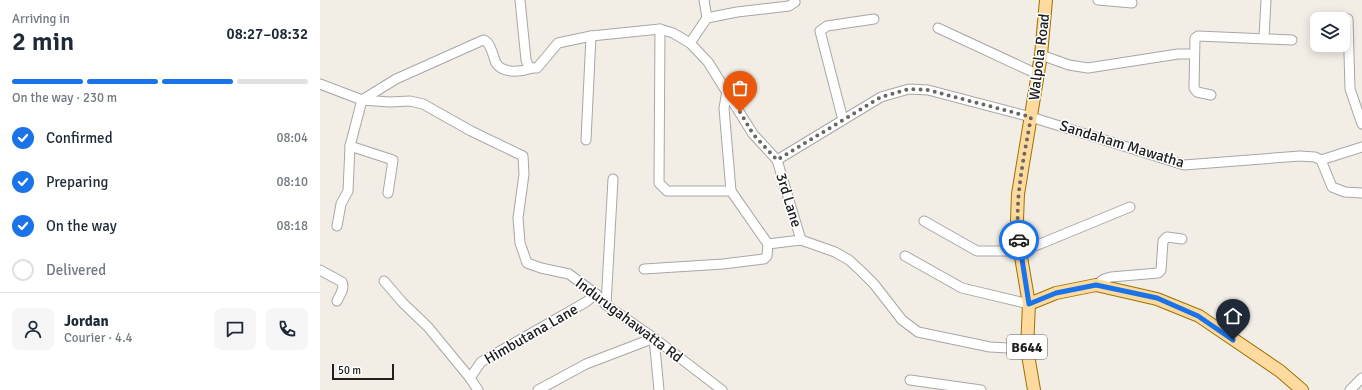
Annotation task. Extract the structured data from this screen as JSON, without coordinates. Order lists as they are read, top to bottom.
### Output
{
  "streets": {
    "main road": ["Walpola Road", "B644"],
    "street": [
      "Sandaham Mawatha",
      "3rd Lane",
      "Indurugahawatta Rd",
      "Himbutana Lane"
    ]
  },
  "crossings": [
    ["Walpola Road", "Sandaham Mawatha"],
    ["Walpola Road", "B644"],
    ["Sandaham Mawatha", "3rd Lane"],
    ["Indurugahawatta Rd", "Himbutana Lane"]
  ],
  "scale_bar": "50 m",
  "page": {
    "heading": ["2 min", "Arriving in", "08:27–08:32"],
    "panel": ["Jordan", "Courier · 4.4"],
    "bar": "On the way · 230 m",
    "list": [
      ["Confirmed", "08:04"],
      ["Preparing", "08:10"],
      ["On the way", "08:18"],
      "Delivered"
    ],
    "scale": "50 m"
  }
}
